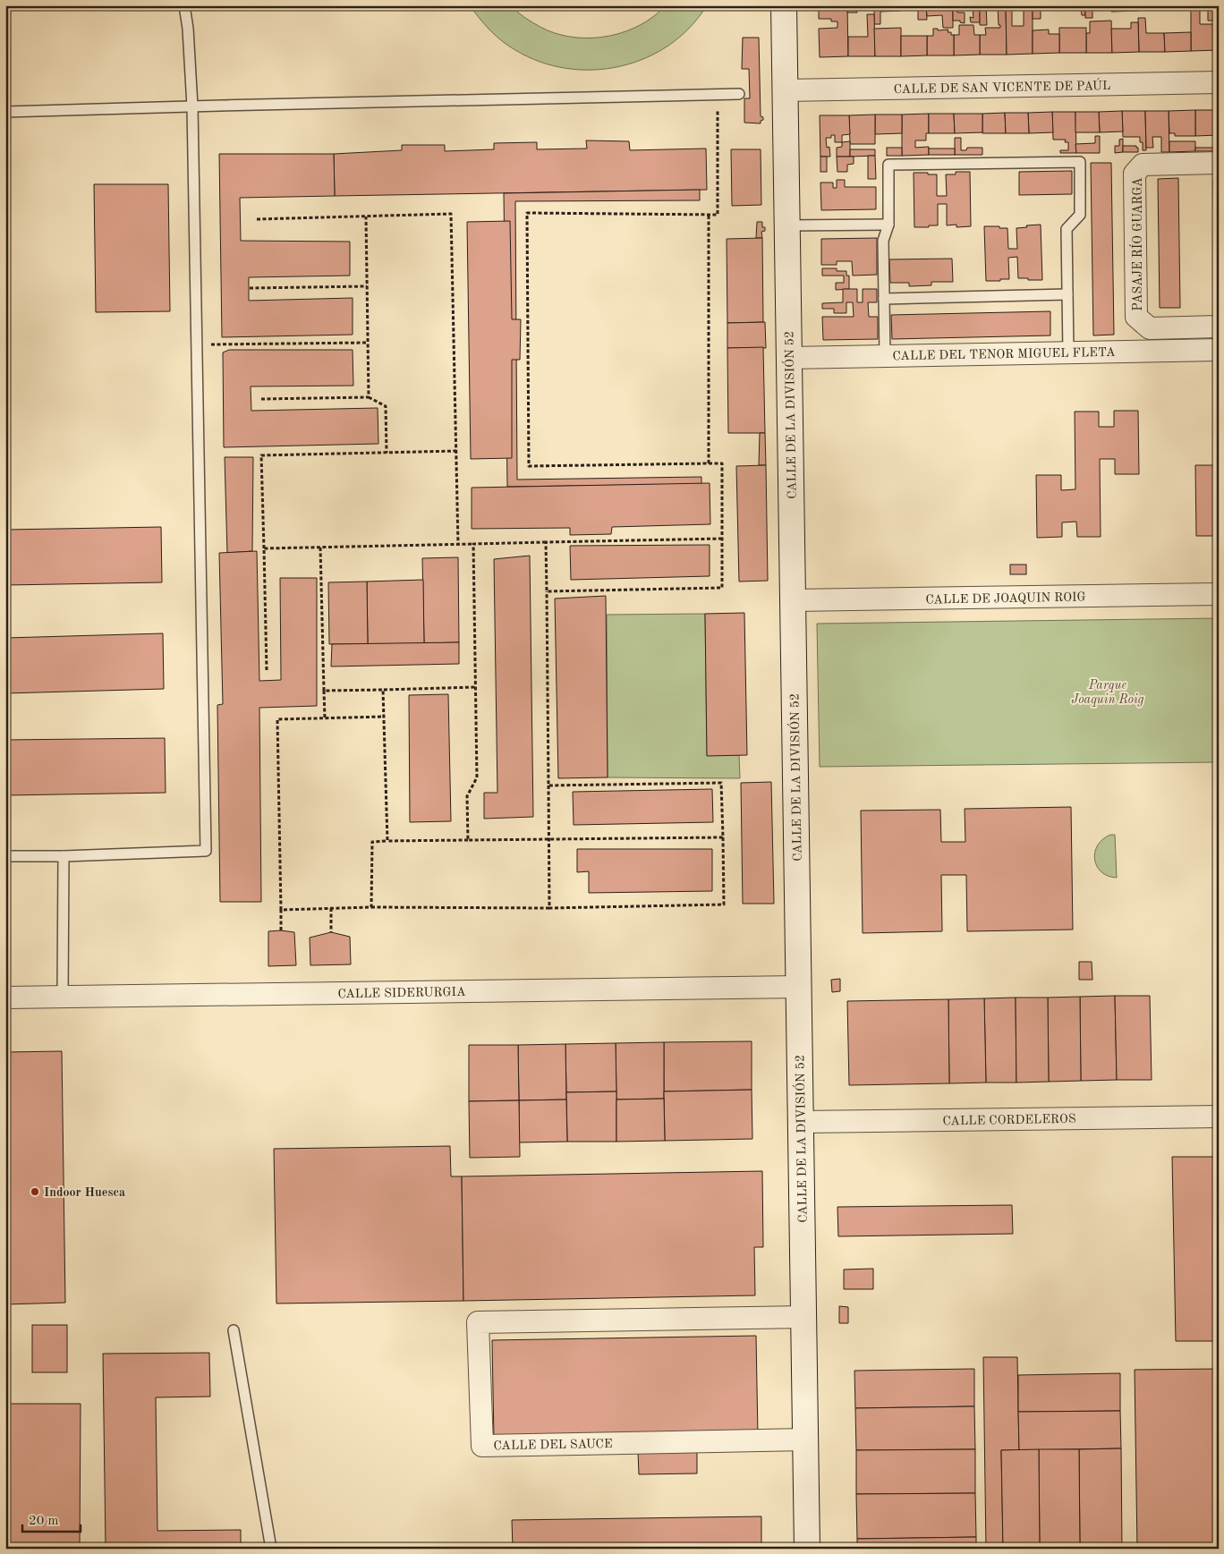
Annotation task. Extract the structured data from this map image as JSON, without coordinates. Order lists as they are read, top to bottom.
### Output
{
  "streets": {
    "main road": ["CALLE DE LA DIVISIÓN 52"],
    "street": [
      "CALLE DE SAN VICENTE DE PAÚL",
      "PASAJE RÍO GUARGA",
      "CALLE DEL TENOR MIGUEL FLETA",
      "CALLE DE JOAQUIN ROIG",
      "CALLE SIDERURGIA",
      "CALLE CORDELEROS",
      "CALLE DEL SAUCE"
    ]
  },
  "crossings": [
    ["CALLE DE SAN VICENTE DE PAÚL", "CALLE DE LA DIVISIÓN 52"],
    ["CALLE DEL TENOR MIGUEL FLETA", "CALLE DE LA DIVISIÓN 52"],
    ["CALLE DE LA DIVISIÓN 52", "CALLE DE JOAQUIN ROIG"],
    ["CALLE DE LA DIVISIÓN 52", "CALLE SIDERURGIA"],
    ["CALLE DE LA DIVISIÓN 52", "CALLE CORDELEROS"],
    ["CALLE DE LA DIVISIÓN 52", "CALLE DEL SAUCE"]
  ],
  "parks": ["Parque Joaquin Roig"],
  "places": ["Indoor Huesca"],
  "scale_bar": "20 m"
}
